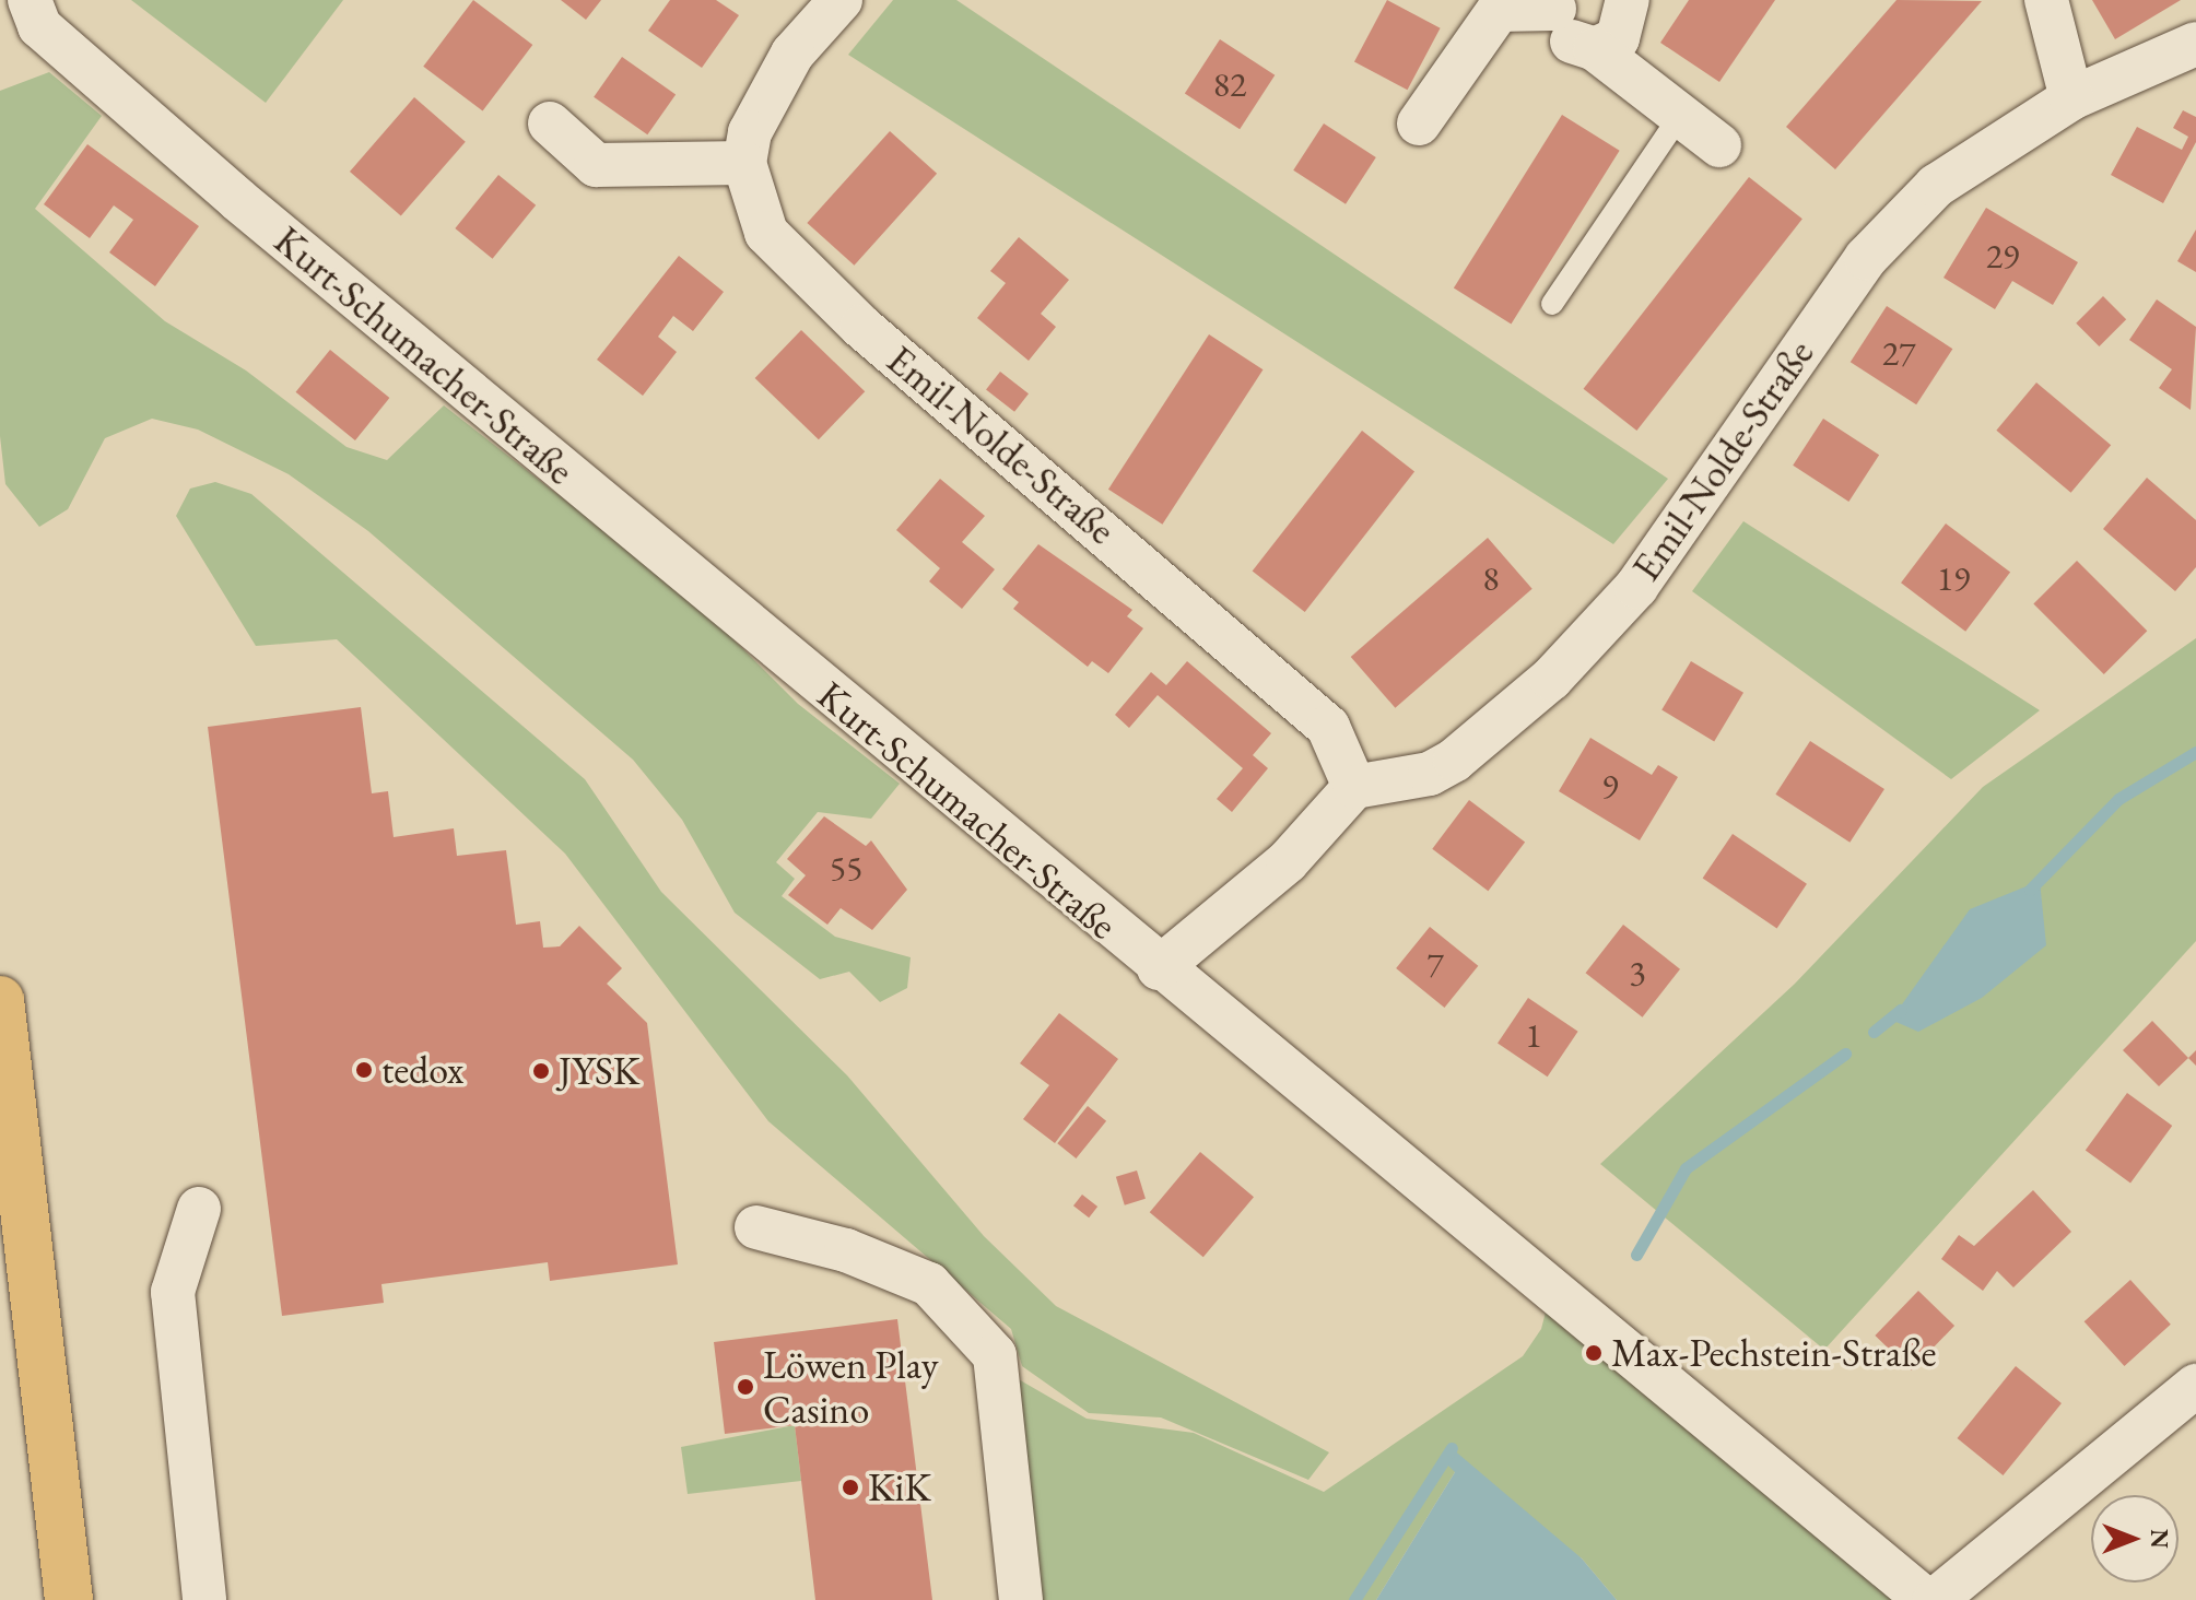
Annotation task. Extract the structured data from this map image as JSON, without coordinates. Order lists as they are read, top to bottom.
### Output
{
  "streets": {
    "street": ["Kurt-Schumacher-Straße", "Emil-Nolde-Straße"]
  },
  "places": [
    "tedox",
    "JYSK",
    "Max-Pechstein-Straße",
    "Löwen Play Casino",
    "KiK"
  ],
  "house_numbers": [
    "82",
    "29",
    "27",
    "8",
    "19",
    "9",
    "55",
    "7",
    "3",
    "1"
  ],
  "north": "right"
}
